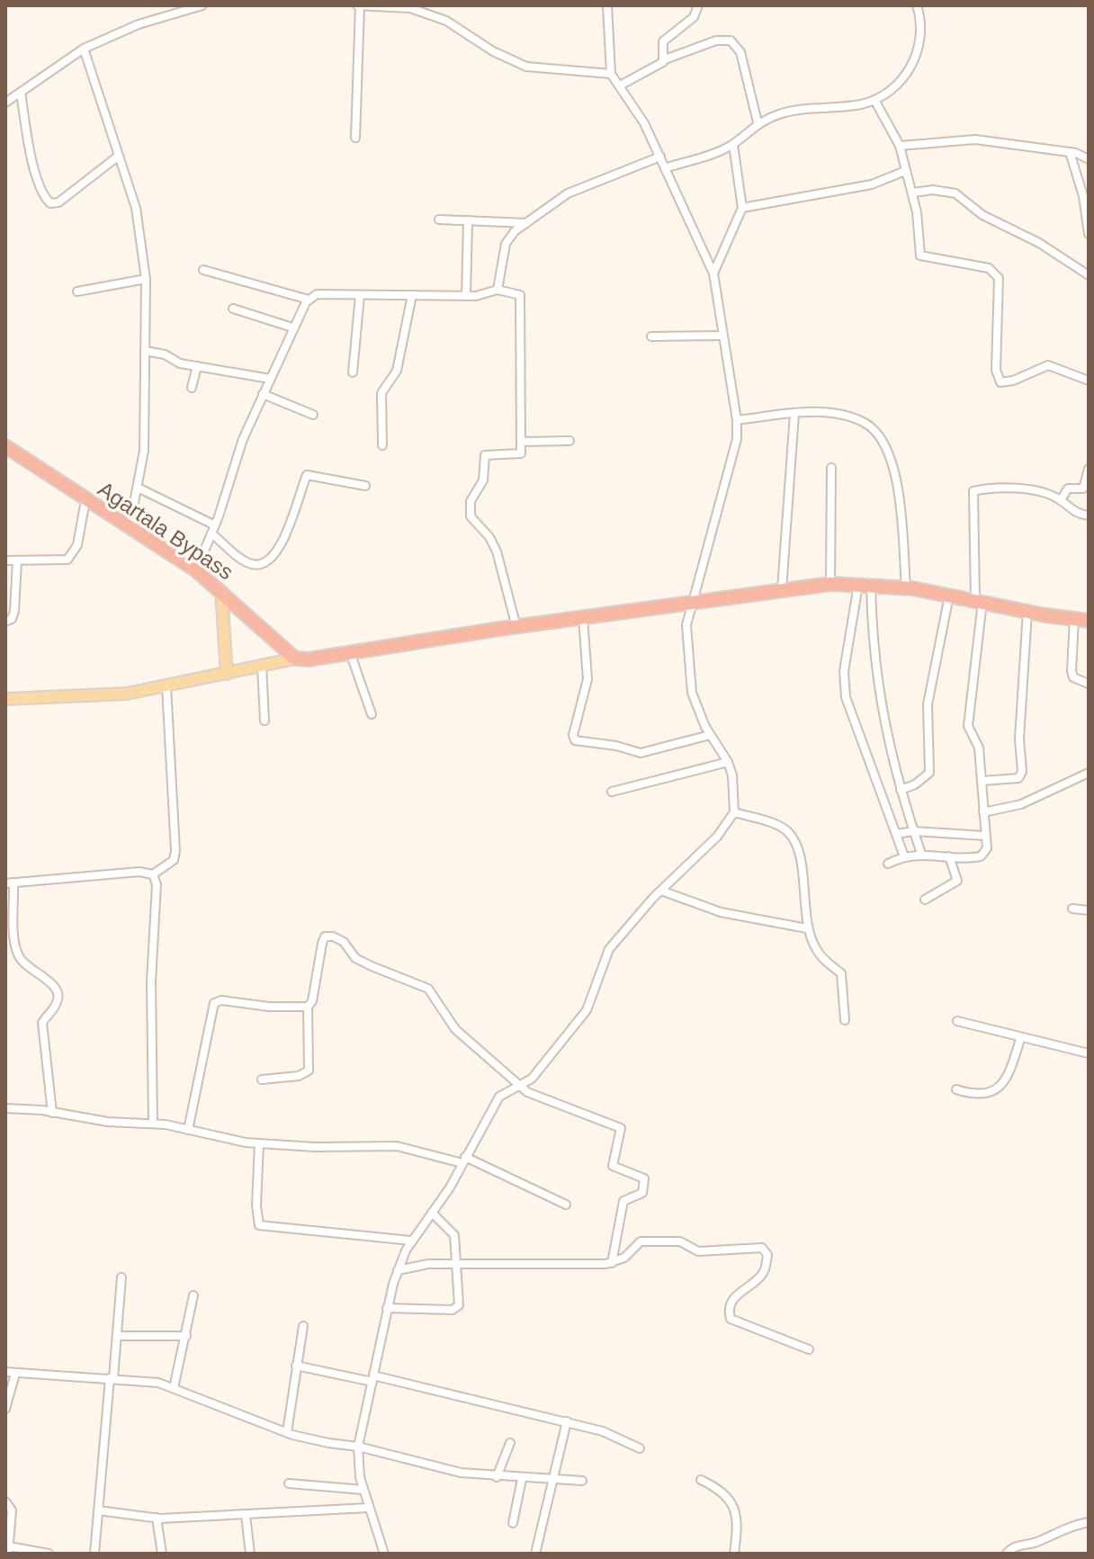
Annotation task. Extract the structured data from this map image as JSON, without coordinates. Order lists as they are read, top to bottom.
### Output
{
  "streets": {
    "highway": ["Agartala Bypass"]
  }
}
